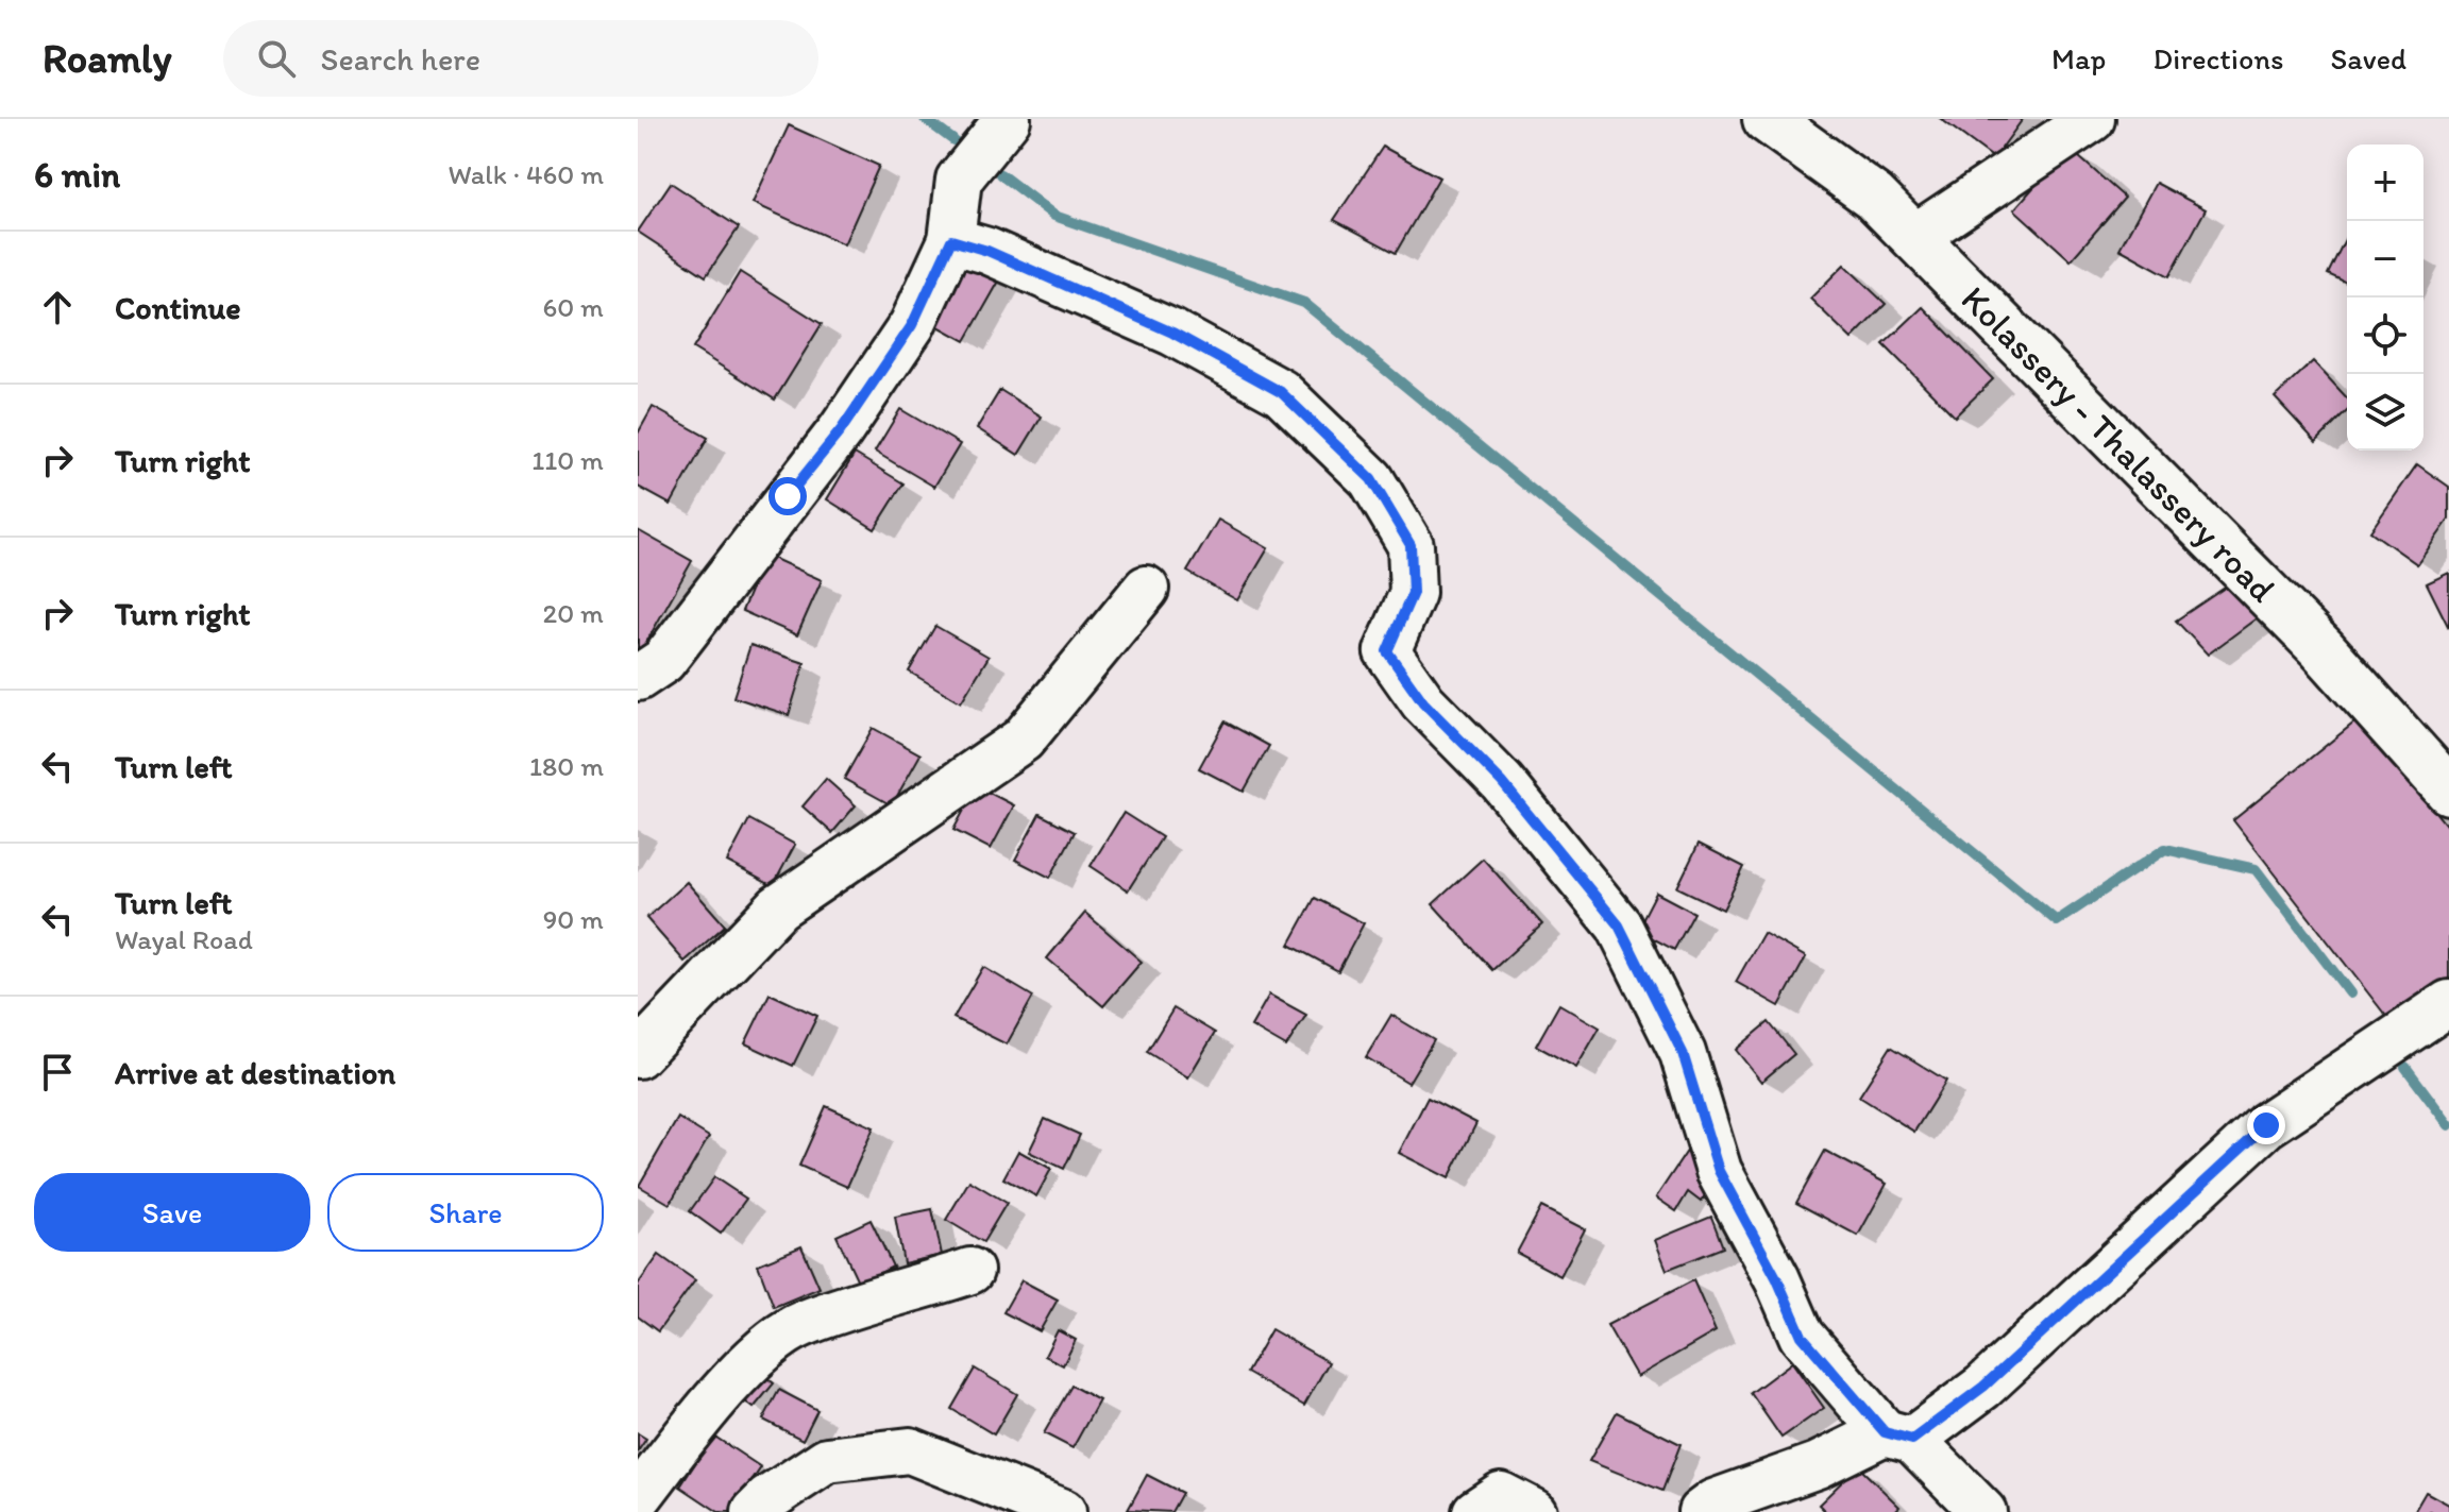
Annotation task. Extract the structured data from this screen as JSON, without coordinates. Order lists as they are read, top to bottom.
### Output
{
  "streets": {
    "main road": ["Kolassery - Thalassery road"]
  },
  "page": {
    "header": "Roamly",
    "search": "Search here",
    "nav": ["Map", "Directions", "Saved"],
    "heading": ["6 min", "Walk · 460 m"],
    "map_buttons": ["+", "−"],
    "list": [
      ["Continue", "60 m"],
      ["Turn right", "110 m"],
      ["Turn right", "20 m"],
      ["Turn left", "180 m"],
      ["Turn left", "Wayal Road", "90 m"],
      "Arrive at destination"
    ],
    "buttons": ["Save", "Share"]
  }
}
